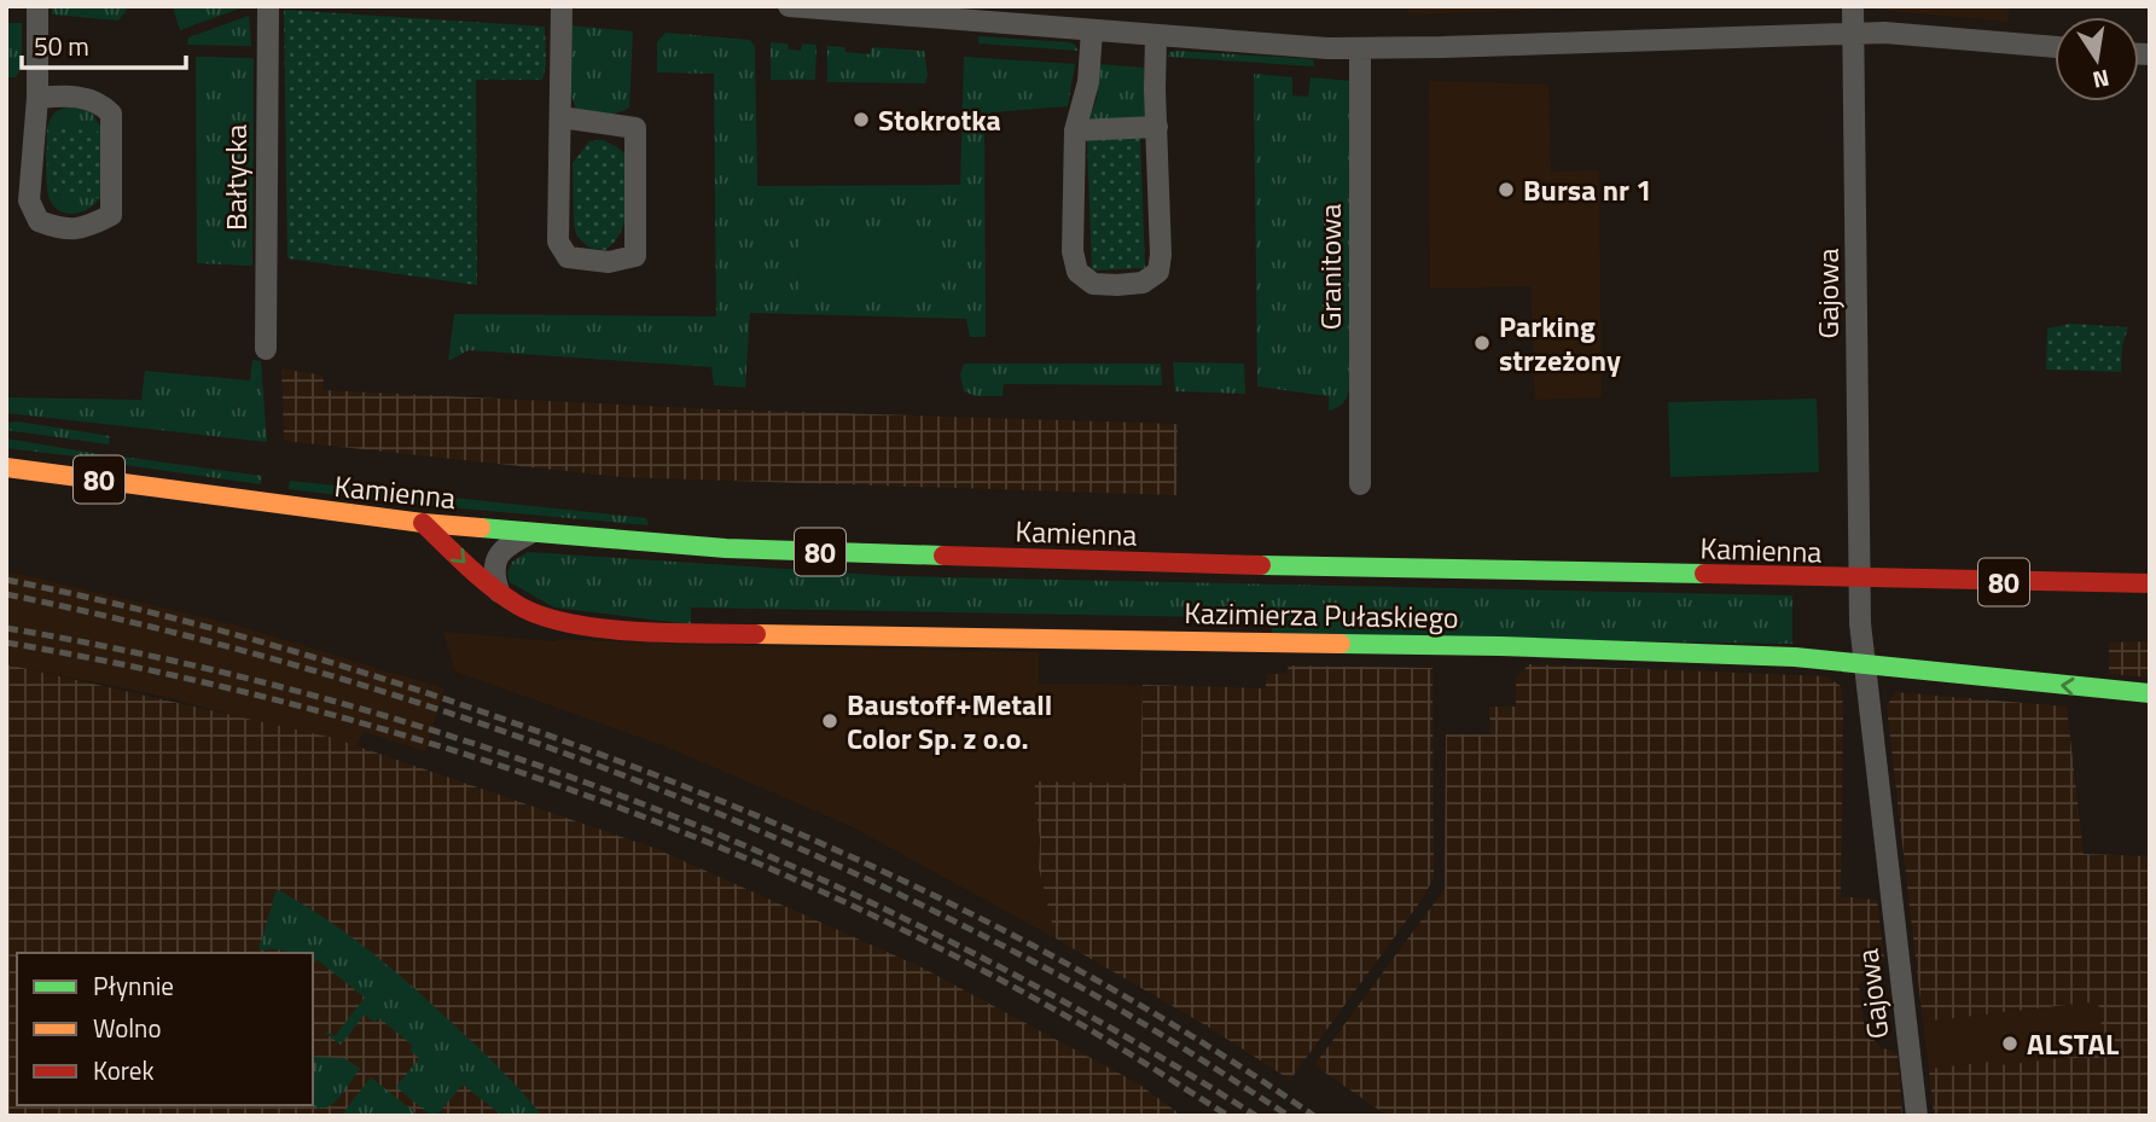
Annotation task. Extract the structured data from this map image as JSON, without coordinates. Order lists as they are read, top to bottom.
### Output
{
  "streets": {
    "main road": ["80", "Kamienna", "Kazimierza Pułaskiego"],
    "street": ["Bałtycka", "Granitowa", "Gajowa"]
  },
  "crossings": [
    ["Gajowa", "Kamienna"],
    ["Gajowa", "Kazimierza Pułaskiego"],
    ["Kamienna", "Kazimierza Pułaskiego"]
  ],
  "places": [
    "Stokrotka",
    "Bursa nr 1",
    "Parking strzeżony",
    "Baustoff+Metall Color Sp. z o.o.",
    "ALSTAL"
  ],
  "legend": ["Płynnie", "Wolno", "Korek"],
  "scale_bar": "50 m",
  "north": "bottom"
}
